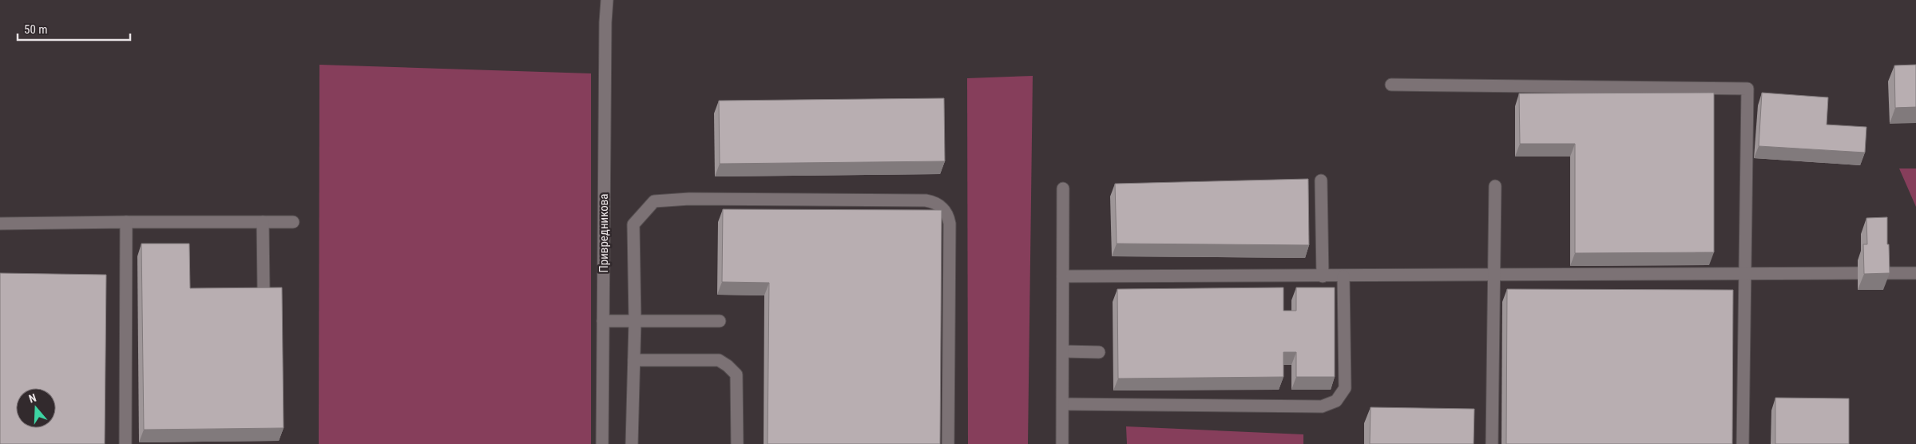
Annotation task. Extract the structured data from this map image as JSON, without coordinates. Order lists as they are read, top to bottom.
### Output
{
  "streets": {
    "street": ["Привредникова"]
  },
  "scale_bar": "50 m",
  "north": "top"
}
